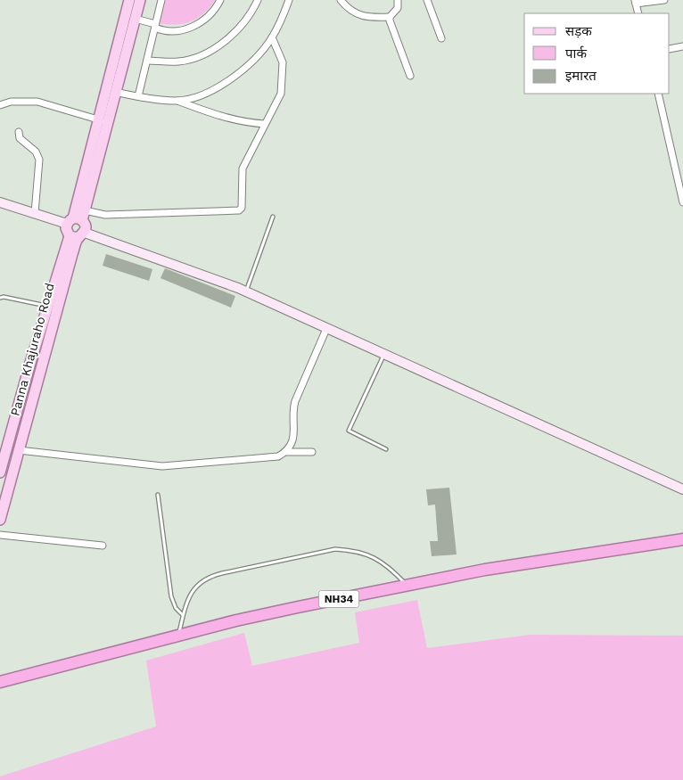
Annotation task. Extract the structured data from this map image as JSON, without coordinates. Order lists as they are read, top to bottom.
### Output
{
  "streets": {
    "highway": ["NH34"],
    "main road": ["Panna Khajuraho Road"]
  },
  "legend": ["सड़क", "पार्क", "इमारत"]
}
